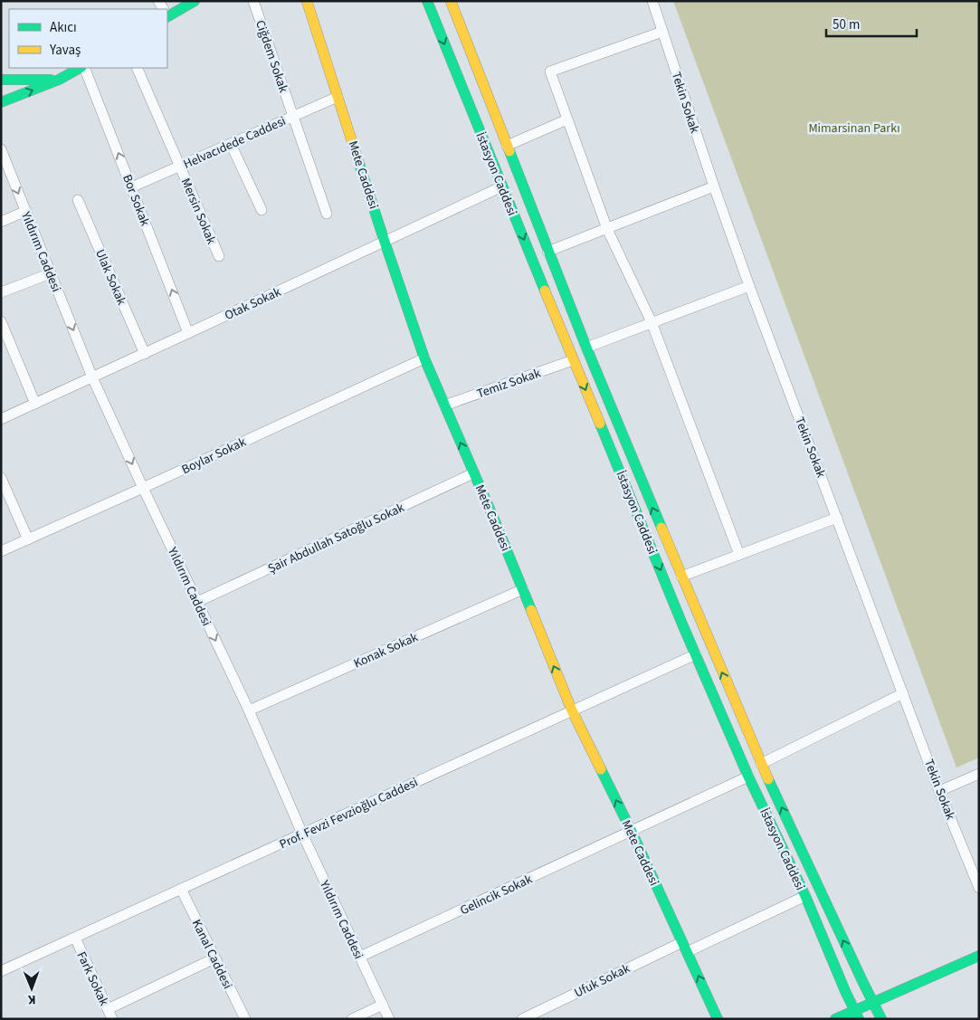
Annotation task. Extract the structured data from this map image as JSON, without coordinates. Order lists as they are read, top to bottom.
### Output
{
  "streets": {
    "main road": ["İstasyon Caddesi", "Mete Caddesi"],
    "street": [
      "Ciğdem Sokak",
      "Tekin Sokak",
      "Helvacıdede Caddesi",
      "Bor Sokak",
      "Mersin Sokak",
      "Yıldırım Caddesi",
      "Ulak Sokak",
      "Otak Sokak",
      "Temiz Sokak",
      "Boylar Sokak",
      "Şair Abdullah Satoğlu Sokak",
      "Konak Sokak",
      "Prof. Fevzi Fevzioğlu Caddesi",
      "Gelincik Sokak",
      "Kanal Caddesi",
      "Fark Sokak",
      "Ufuk Sokak"
    ]
  },
  "crossings": [
    ["Ciğdem Sokak", "Helvacıdede Caddesi"],
    ["Helvacıdede Caddesi", "Mete Caddesi"],
    ["Helvacıdede Caddesi", "Bor Sokak"],
    ["Helvacıdede Caddesi", "Mersin Sokak"],
    ["İstasyon Caddesi", "Otak Sokak"],
    ["İstasyon Caddesi", "Temiz Sokak"],
    ["İstasyon Caddesi", "Prof. Fevzi Fevzioğlu Caddesi"],
    ["İstasyon Caddesi", "Gelincik Sokak"],
    ["Mete Caddesi", "Otak Sokak"],
    ["Mete Caddesi", "Temiz Sokak"],
    ["Mete Caddesi", "Boylar Sokak"],
    ["Mete Caddesi", "Şair Abdullah Satoğlu Sokak"],
    ["Mete Caddesi", "Konak Sokak"],
    ["Mete Caddesi", "Prof. Fevzi Fevzioğlu Caddesi"],
    ["Mete Caddesi", "Gelincik Sokak"],
    ["Mete Caddesi", "Ufuk Sokak"],
    ["Bor Sokak", "Otak Sokak"],
    ["Yıldırım Caddesi", "Otak Sokak"],
    ["Yıldırım Caddesi", "Boylar Sokak"],
    ["Yıldırım Caddesi", "Şair Abdullah Satoğlu Sokak"],
    ["Yıldırım Caddesi", "Konak Sokak"],
    ["Yıldırım Caddesi", "Prof. Fevzi Fevzioğlu Caddesi"],
    ["Yıldırım Caddesi", "Gelincik Sokak"],
    ["Ulak Sokak", "Otak Sokak"],
    ["Prof. Fevzi Fevzioğlu Caddesi", "Kanal Caddesi"],
    ["Prof. Fevzi Fevzioğlu Caddesi", "Fark Sokak"]
  ],
  "one_way": ["Mete Caddesi", "Bor Sokak", "Yıldırım Caddesi"],
  "parks": ["Mimarsinan Parkı"],
  "legend": ["Akıcı", "Yavaş"],
  "scale_bar": "50 m",
  "north": "bottom"
}
